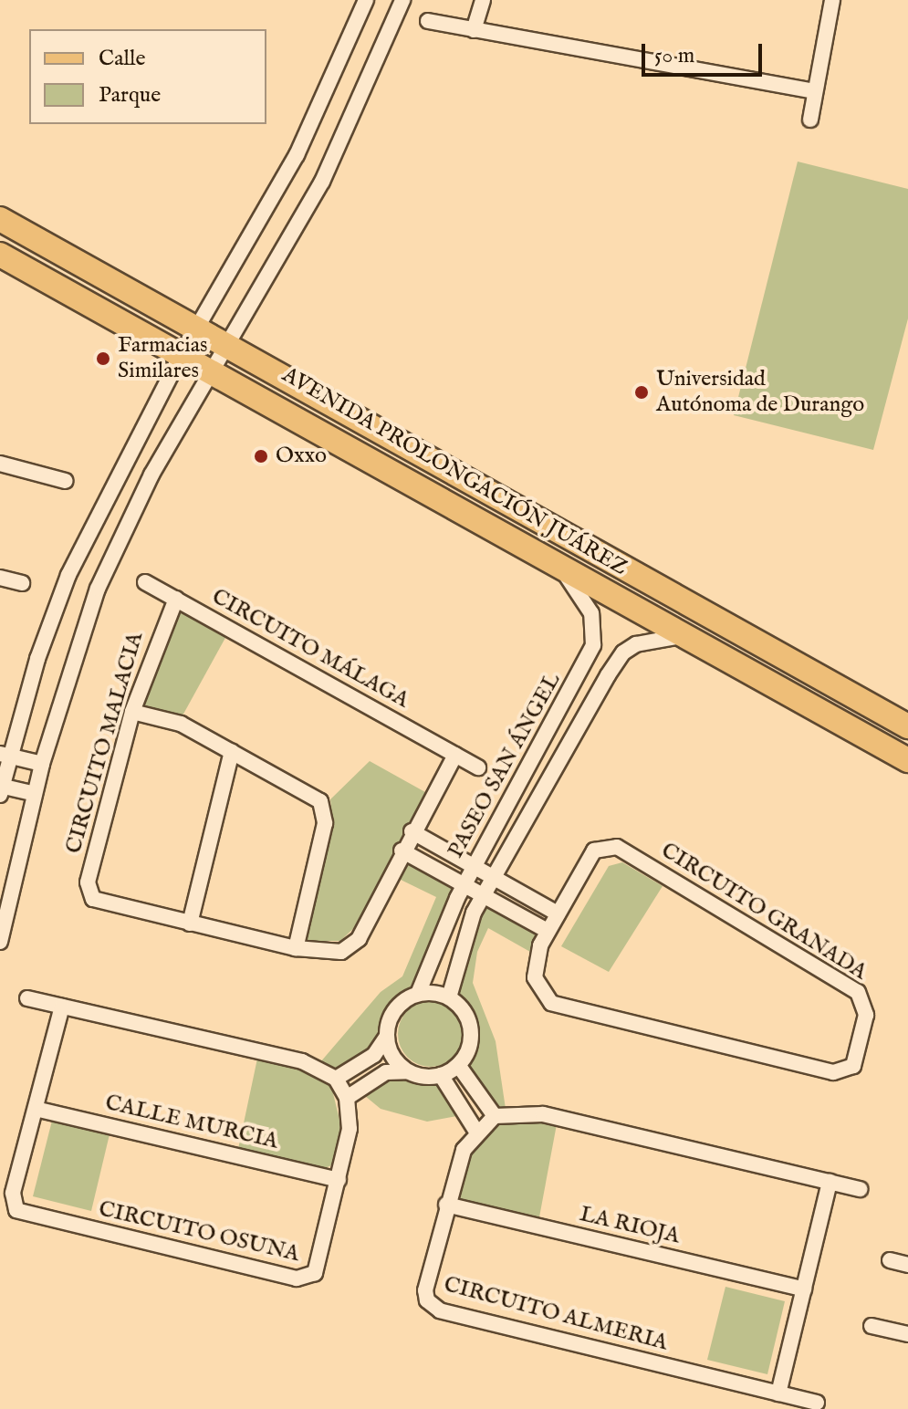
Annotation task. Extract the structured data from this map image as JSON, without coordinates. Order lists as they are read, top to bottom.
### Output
{
  "streets": {
    "main road": ["AVENIDA PROLONGACIÓN JUÁREZ"],
    "street": [
      "CIRCUITO MÁLAGA",
      "CIRCUITO MALACIA",
      "PASEO SAN ÁNGEL",
      "CIRCUITO GRANADA",
      "CALLE MURCIA",
      "LA RIOJA",
      "CIRCUITO OSUNA",
      "CIRCUITO ALMERIA"
    ]
  },
  "crossings": [
    ["AVENIDA PROLONGACIÓN JUÁREZ", "PASEO SAN ÁNGEL"],
    ["CIRCUITO MÁLAGA", "CIRCUITO MALACIA"],
    ["CALLE MURCIA", "CIRCUITO OSUNA"],
    ["LA RIOJA", "CIRCUITO ALMERIA"]
  ],
  "places": ["Farmacias Similares", "Universidad Autónoma de Durango", "Oxxo"],
  "legend": ["Calle", "Parque"],
  "scale_bar": "50 m"
}
